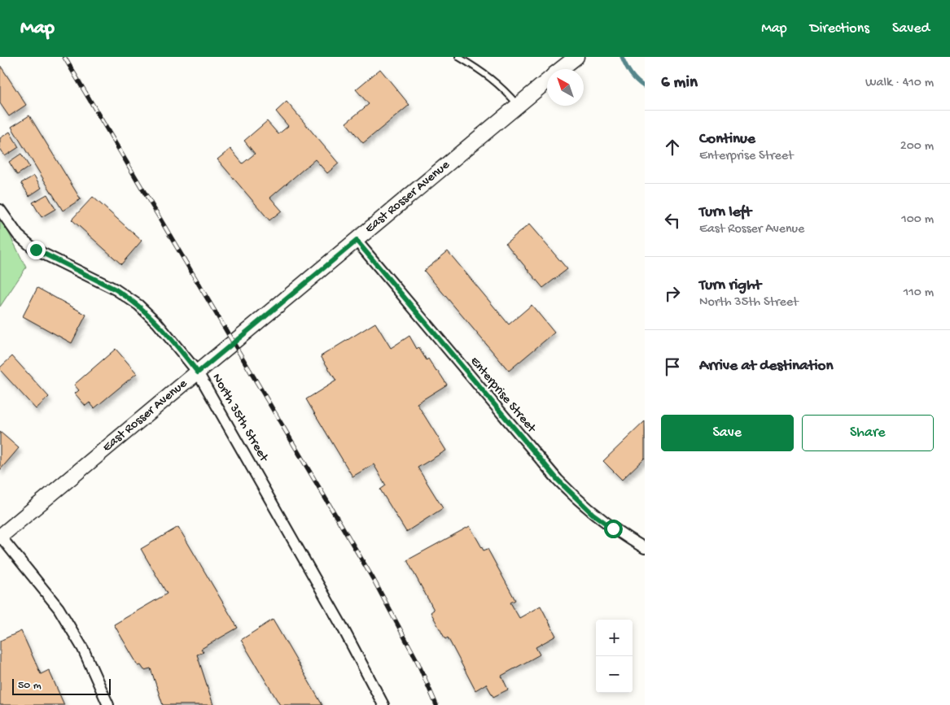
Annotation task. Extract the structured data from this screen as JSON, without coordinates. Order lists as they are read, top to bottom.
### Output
{
  "streets": {
    "street": ["East Rosser Avenue", "Enterprise Street", "North 35th Street"]
  },
  "crossings": [
    ["East Rosser Avenue", "Enterprise Street"],
    ["East Rosser Avenue", "North 35th Street"]
  ],
  "scale_bar": "50 m",
  "north": "top left",
  "page": {
    "header": "Map",
    "nav": ["Map", "Directions", "Saved"],
    "heading": ["6 min", "Walk · 410 m"],
    "list": [
      ["Continue", "Enterprise Street", "200 m"],
      ["Turn left", "East Rosser Avenue", "100 m"],
      ["Turn right", "North 35th Street", "110 m"],
      "Arrive at destination"
    ],
    "buttons": ["Save", "Share"],
    "map_buttons": ["+", "−"],
    "scale": "50 m"
  }
}
